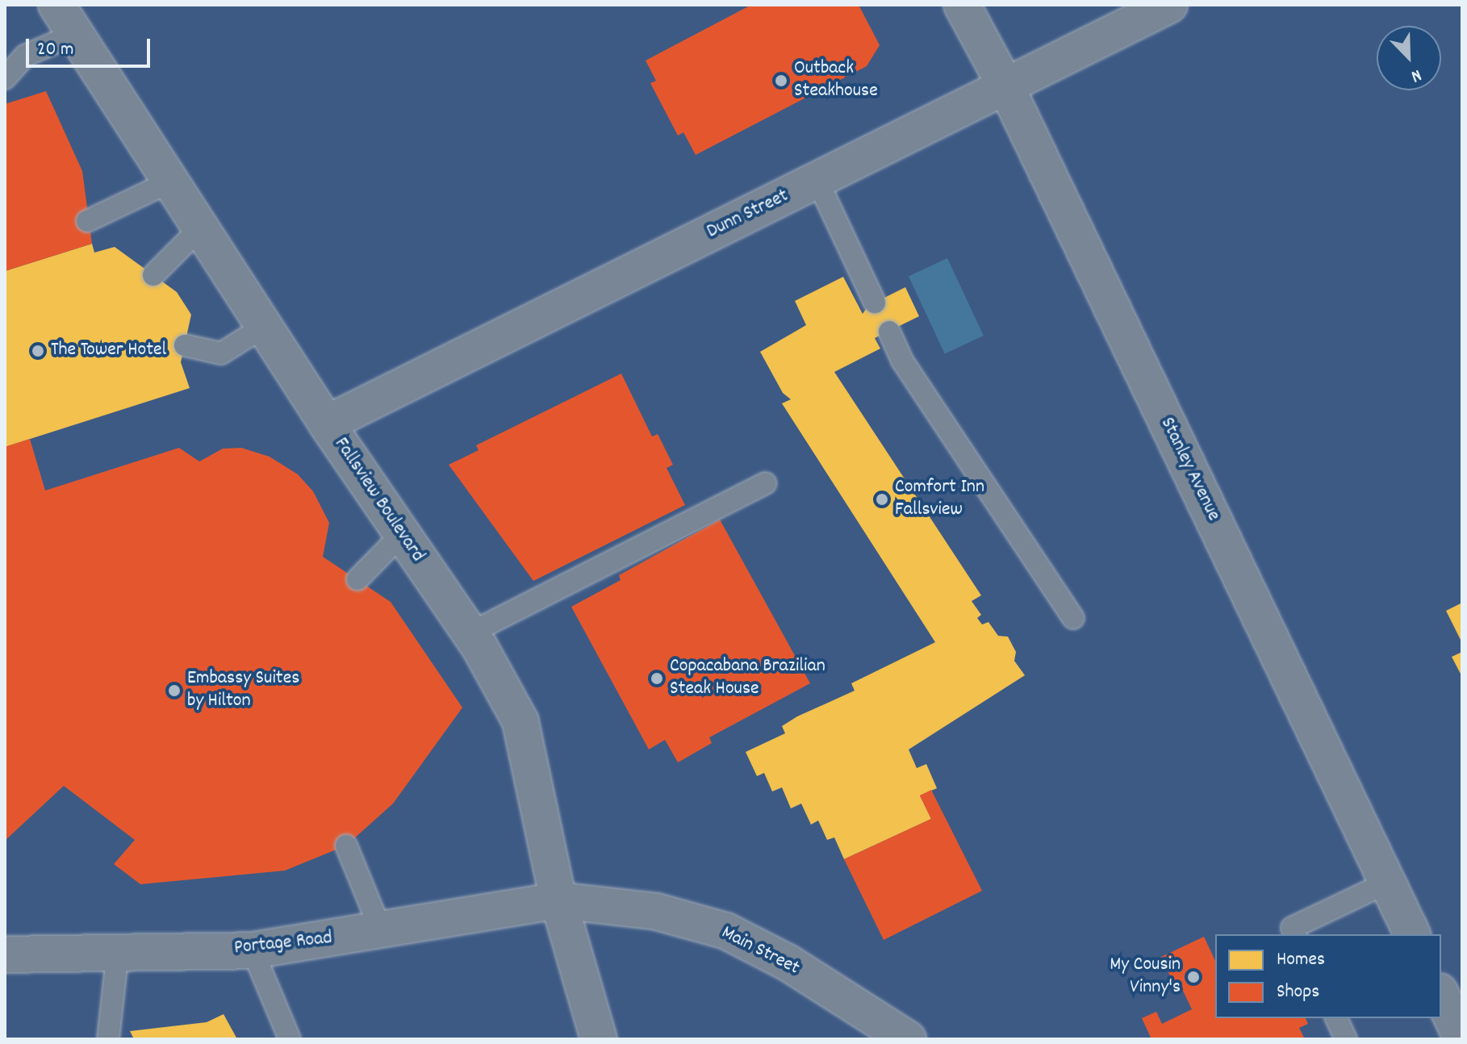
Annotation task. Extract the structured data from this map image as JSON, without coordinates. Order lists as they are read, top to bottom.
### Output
{
  "streets": {
    "street": [
      "Dunn Street",
      "Stanley Avenue",
      "Fallsview Boulevard",
      "Portage Road",
      "Main Street"
    ]
  },
  "crossings": [
    ["Dunn Street", "Stanley Avenue"],
    ["Dunn Street", "Fallsview Boulevard"],
    ["Fallsview Boulevard", "Portage Road"],
    ["Fallsview Boulevard", "Main Street"],
    ["Portage Road", "Main Street"]
  ],
  "places": [
    "Outback Steakhouse",
    "The Tower Hotel",
    "Comfort Inn Fallsview",
    "Copacabana Brazilian Steak House",
    "Embassy Suites by Hilton",
    "My Cousin Vinny's"
  ],
  "legend": ["Homes", "Shops"],
  "scale_bar": "20 m",
  "north": "bottom right"
}
